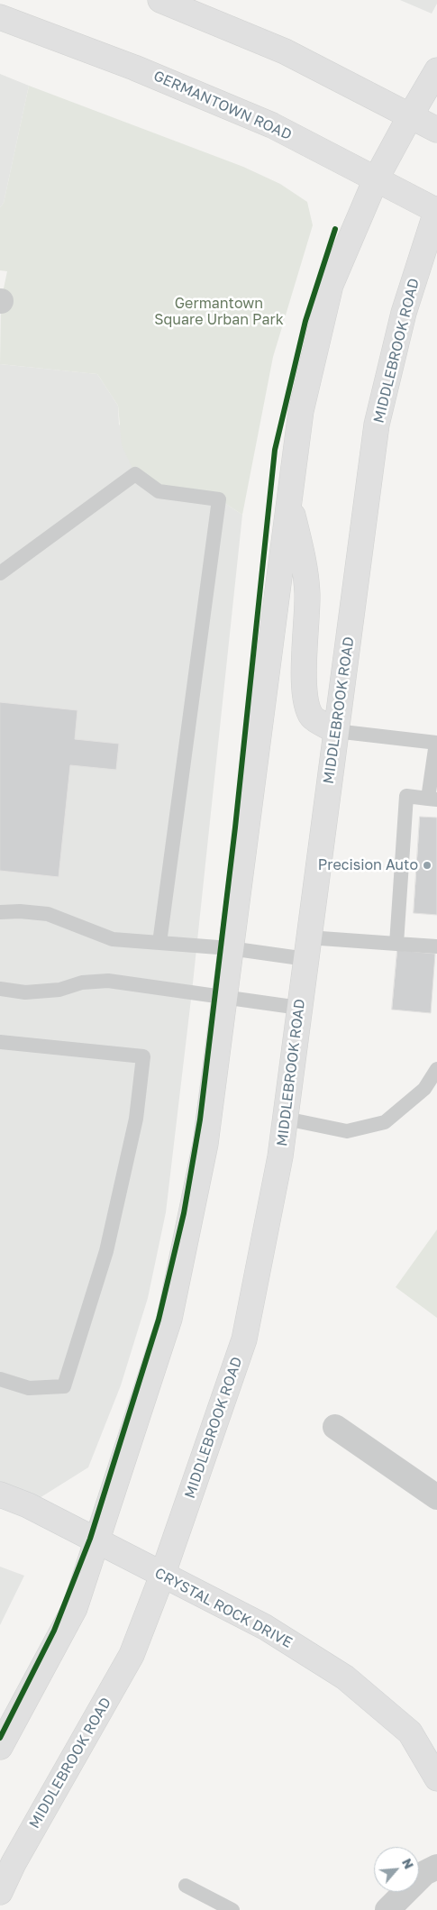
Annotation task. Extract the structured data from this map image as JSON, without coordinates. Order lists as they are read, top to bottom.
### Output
{
  "streets": {
    "main road": ["GERMANTOWN ROAD", "MIDDLEBROOK ROAD", "CRYSTAL ROCK DRIVE"]
  },
  "crossings": [
    ["GERMANTOWN ROAD", "MIDDLEBROOK ROAD"],
    ["MIDDLEBROOK ROAD", "CRYSTAL ROCK DRIVE"]
  ],
  "parks": ["Germantown Square Urban Park"],
  "places": ["Precision Auto"],
  "north": "top right"
}
